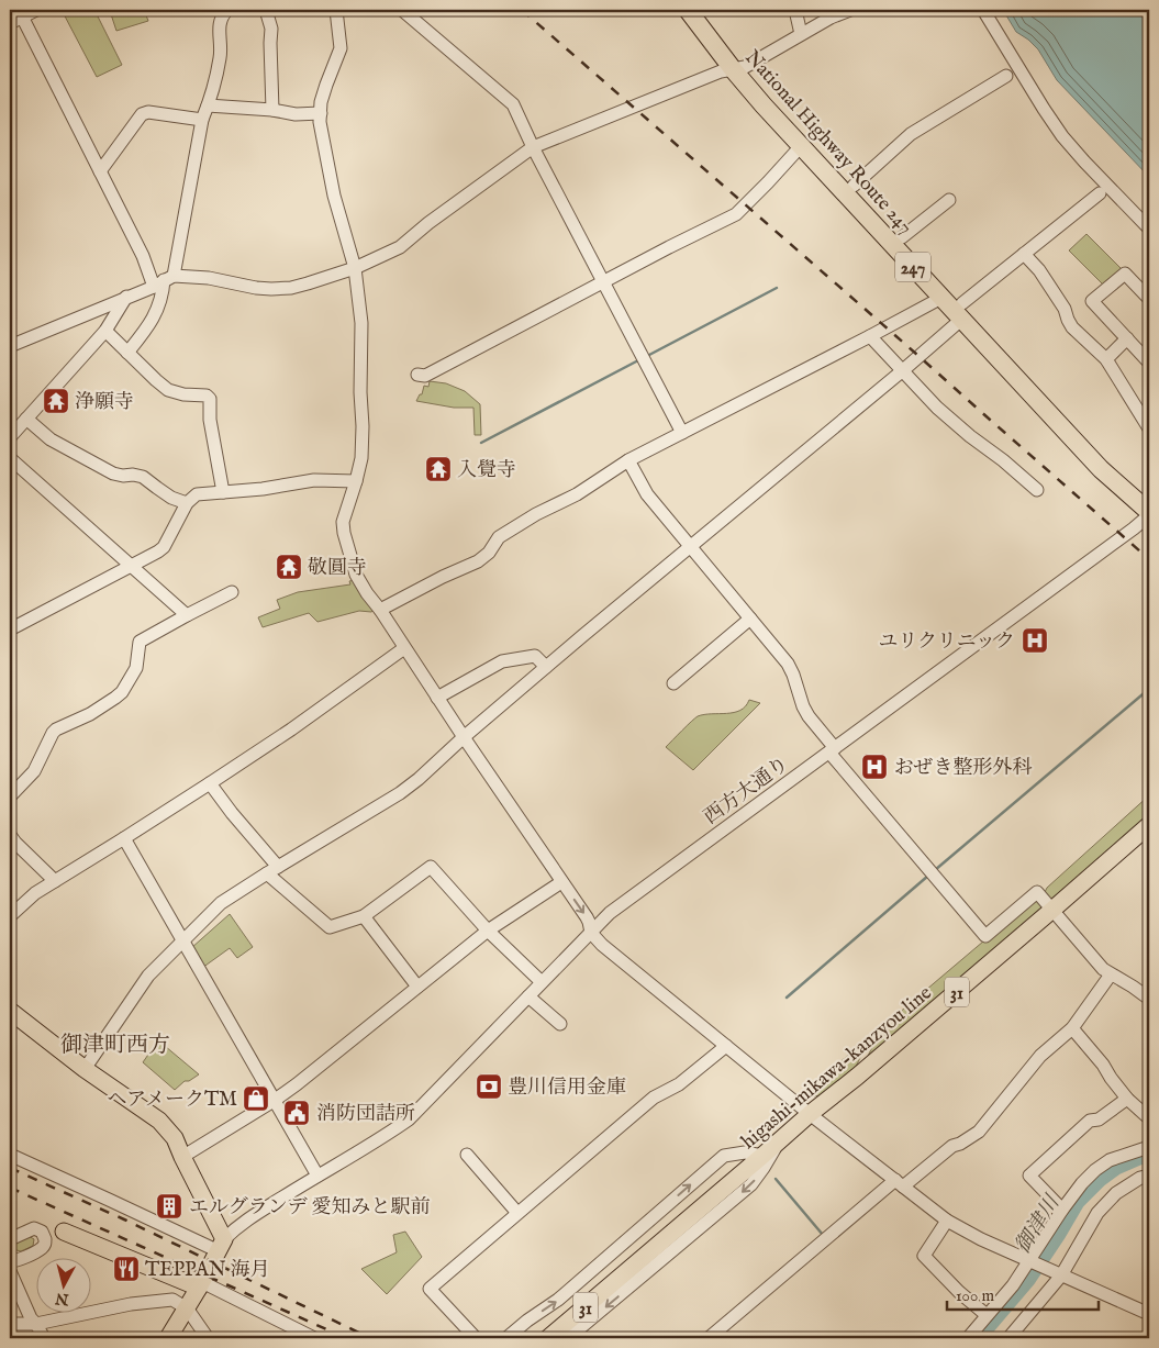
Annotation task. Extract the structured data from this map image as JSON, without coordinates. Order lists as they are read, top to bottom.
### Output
{
  "streets": {
    "highway": ["National Highway Route 247", "247"],
    "main road": ["31", "higashi-mikawa-kanzyou line"],
    "street": ["西方大通り"]
  },
  "crossings": [
    ["National Highway Route 247", "西方大通り"]
  ],
  "districts": ["御津町西方"],
  "water": ["御津川"],
  "places": {
    "temple": ["浄願寺", "入覺寺", "敬圓寺"],
    "hospital": ["ユリクリニック", "おぜき整形外科"],
    "bank": ["豊川信用金庫"],
    "shop": ["ヘアメークTM"],
    "public building": ["消防団詰所"],
    "building": ["エルグランデ 愛知みと駅前"],
    "restaurant": ["TEPPAN 海月"]
  },
  "scale_bar": "100 m",
  "north": "bottom"
}
